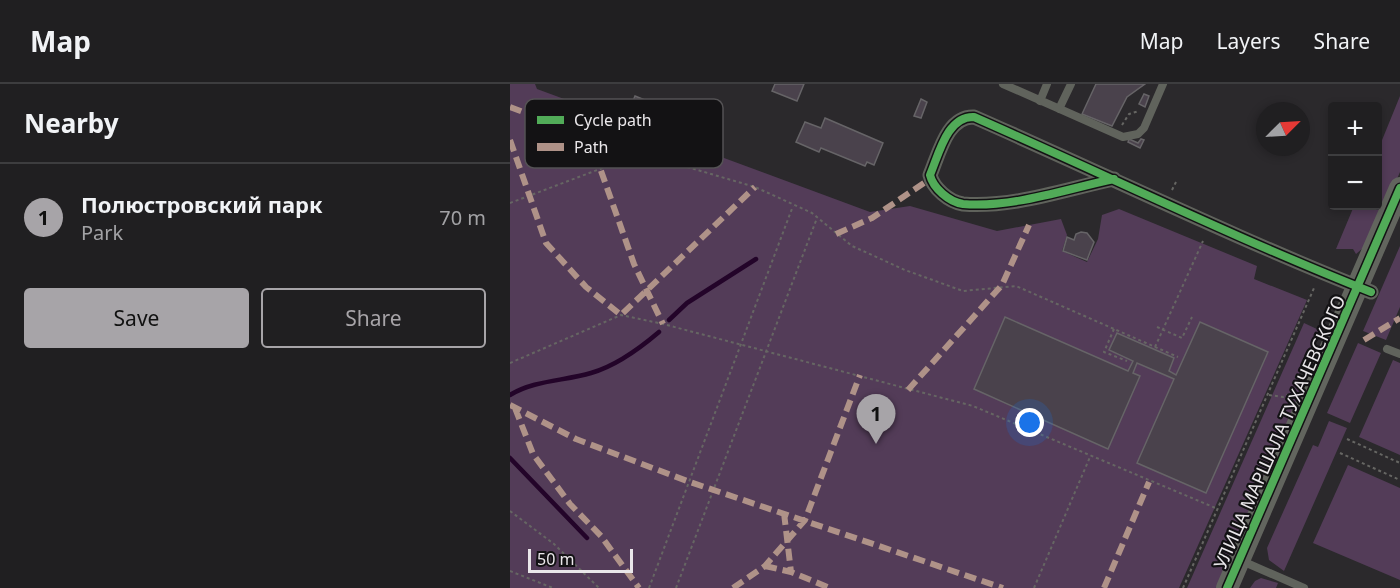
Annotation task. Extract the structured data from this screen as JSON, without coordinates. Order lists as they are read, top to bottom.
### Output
{
  "streets": {
    "street": ["УЛИЦА МАРШАЛА ТУХАЧЕВСКОГО"]
  },
  "legend": ["Cycle path", "Path"],
  "scale_bar": "50 m",
  "north": "top right",
  "page": {
    "header": "Map",
    "nav": ["Map", "Layers", "Share"],
    "heading": "Nearby",
    "map_buttons": ["+", "−"],
    "list": [
      {
        "mark": "1",
        "name": "Полюстровский парк",
        "note": "Park",
        "value": "70 m"
      }
    ],
    "buttons": ["Save", "Share"],
    "pins": "1",
    "scale": "50 m"
  }
}
